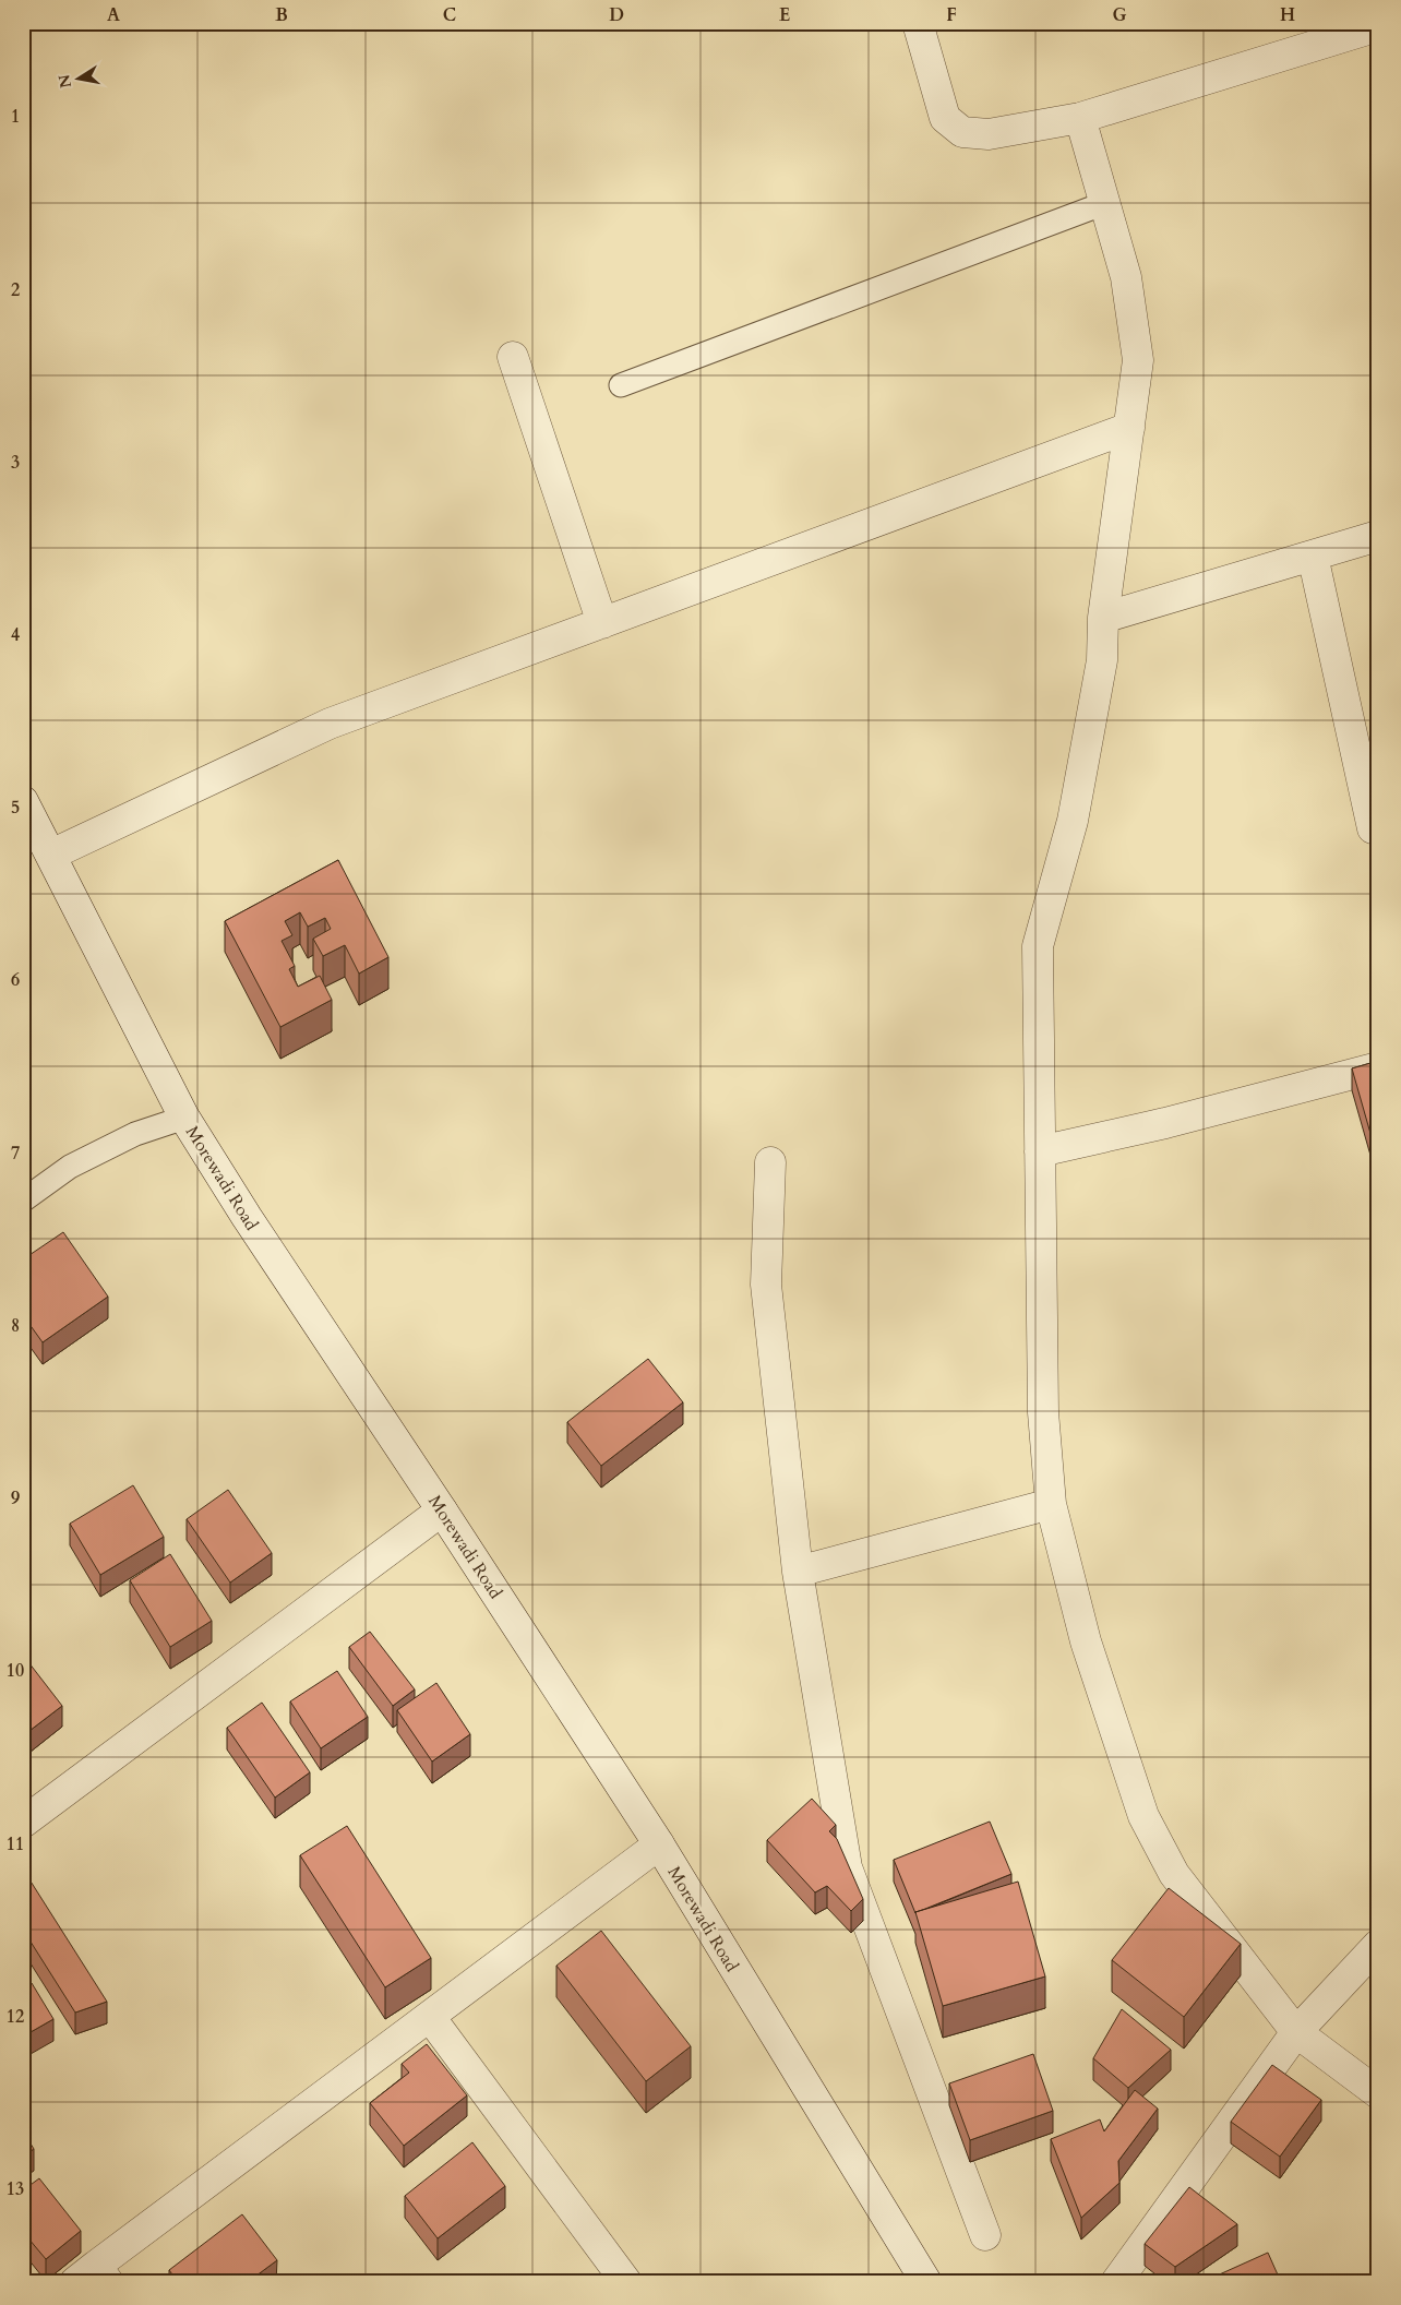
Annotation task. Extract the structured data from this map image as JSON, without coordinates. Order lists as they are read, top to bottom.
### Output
{
  "streets": {
    "street": ["Morewadi Road"]
  },
  "north": "left",
  "grid": {
    "columns": [
      "A",
      "B",
      "C",
      "D",
      "E",
      "F",
      "G",
      "H"
    ],
    "rows": [
      "1",
      "2",
      "3",
      "4",
      "5",
      "6",
      "7",
      "8",
      "9",
      "10",
      "11",
      "12",
      "13"
    ]
  }
}
